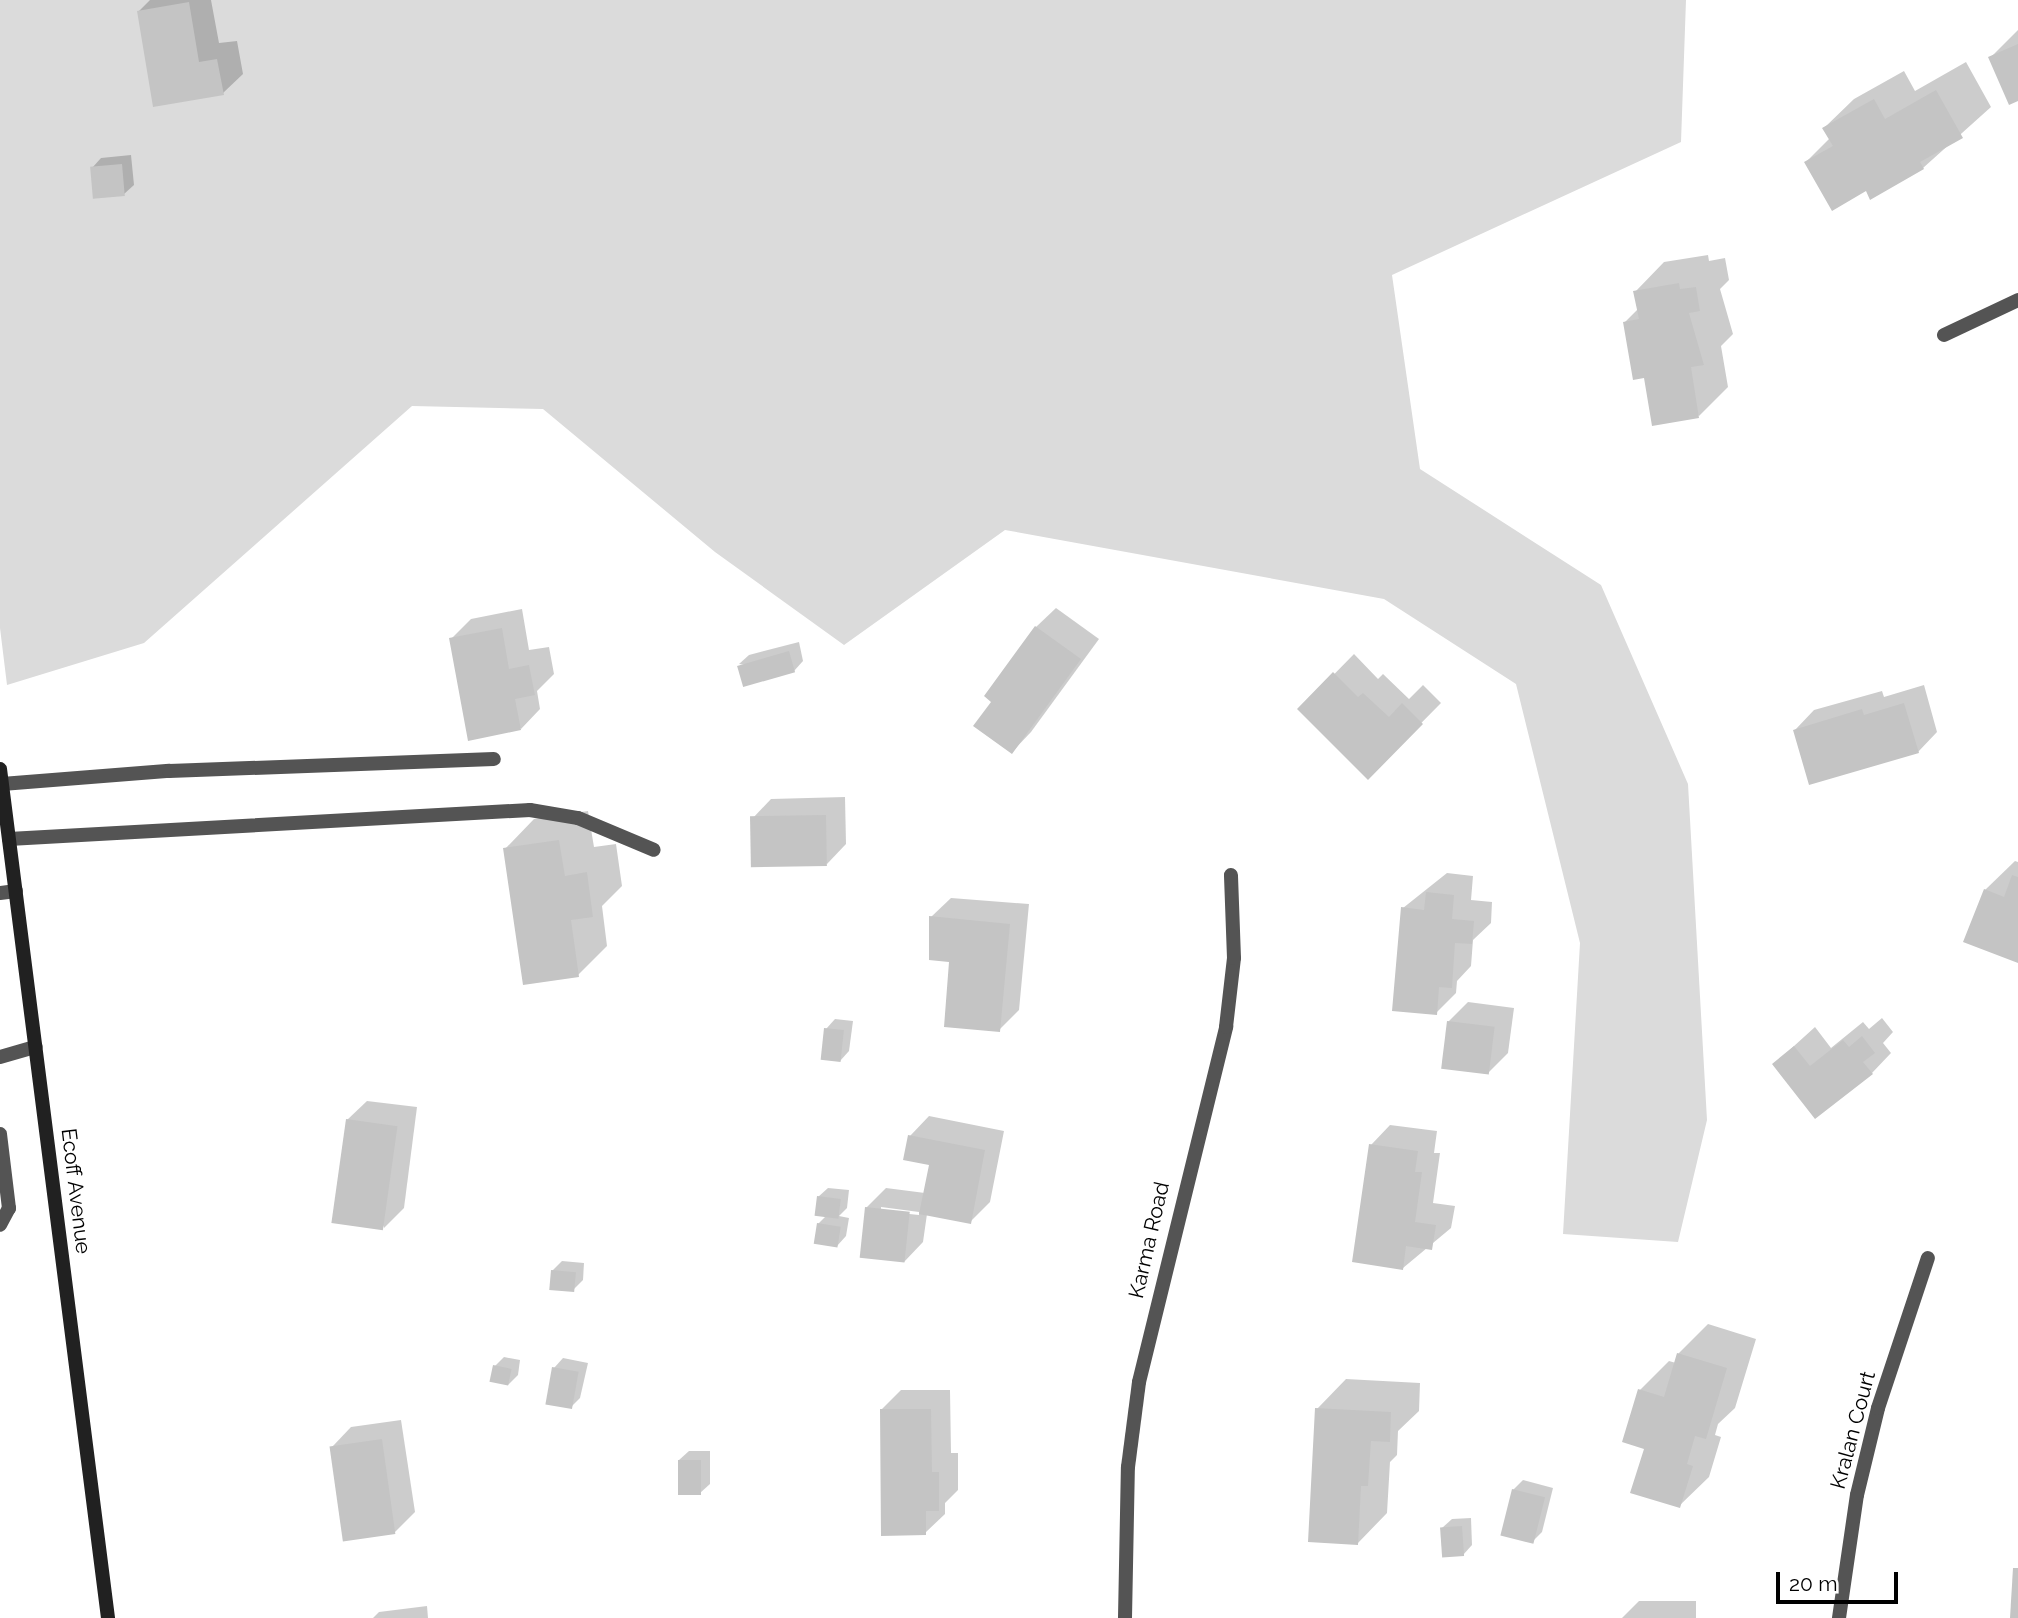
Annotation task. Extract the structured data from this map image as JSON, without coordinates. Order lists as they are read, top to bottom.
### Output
{
  "streets": {
    "street": ["Ecoff Avenue", "Karma Road", "Kralan Court"]
  },
  "scale_bar": "20 m"
}
